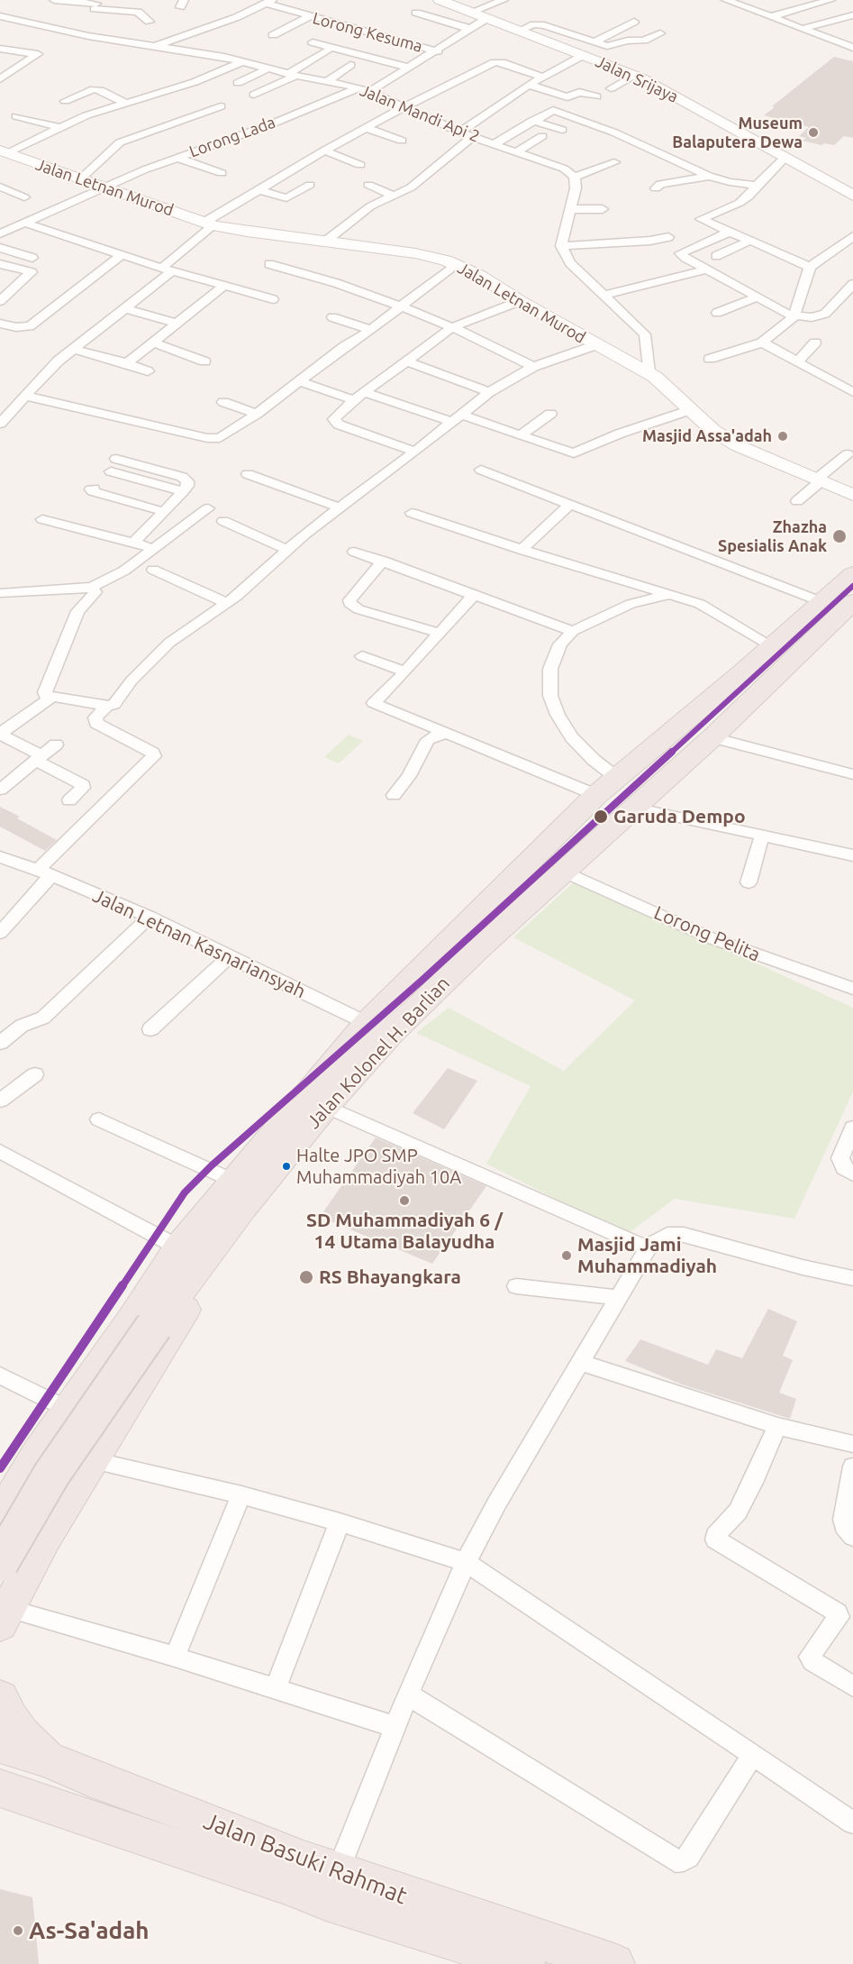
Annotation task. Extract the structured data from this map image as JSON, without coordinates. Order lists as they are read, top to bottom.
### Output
{
  "streets": {
    "highway": ["Jalan Kolonel H. Barlian", "Jalan Basuki Rahmat"],
    "street": [
      "Lorong Kesuma",
      "Jalan Srijaya",
      "Jalan Mandi Api 2",
      "Lorong Lada",
      "Jalan Letnan Murod",
      "Lorong Pelita",
      "Jalan Letnan Kasnariansyah"
    ]
  },
  "crossings": [
    ["Jalan Mandi Api 2", "Lorong Lada"],
    ["Lorong Lada", "Jalan Letnan Murod"],
    ["Lorong Pelita", "Jalan Kolonel H. Barlian"],
    ["Jalan Letnan Kasnariansyah", "Jalan Kolonel H. Barlian"]
  ],
  "places": [
    "Museum Balaputera Dewa",
    "Masjid Assa'adah",
    "Zhazha Spesialis Anak",
    "Garuda Dempo",
    "Halte JPO SMP Muhammadiyah 10A",
    "SD Muhammadiyah 6 / 14 Utama Balayudha",
    "Masjid Jami Muhammadiyah",
    "RS Bhayangkara",
    "As-Sa'adah"
  ]
}
